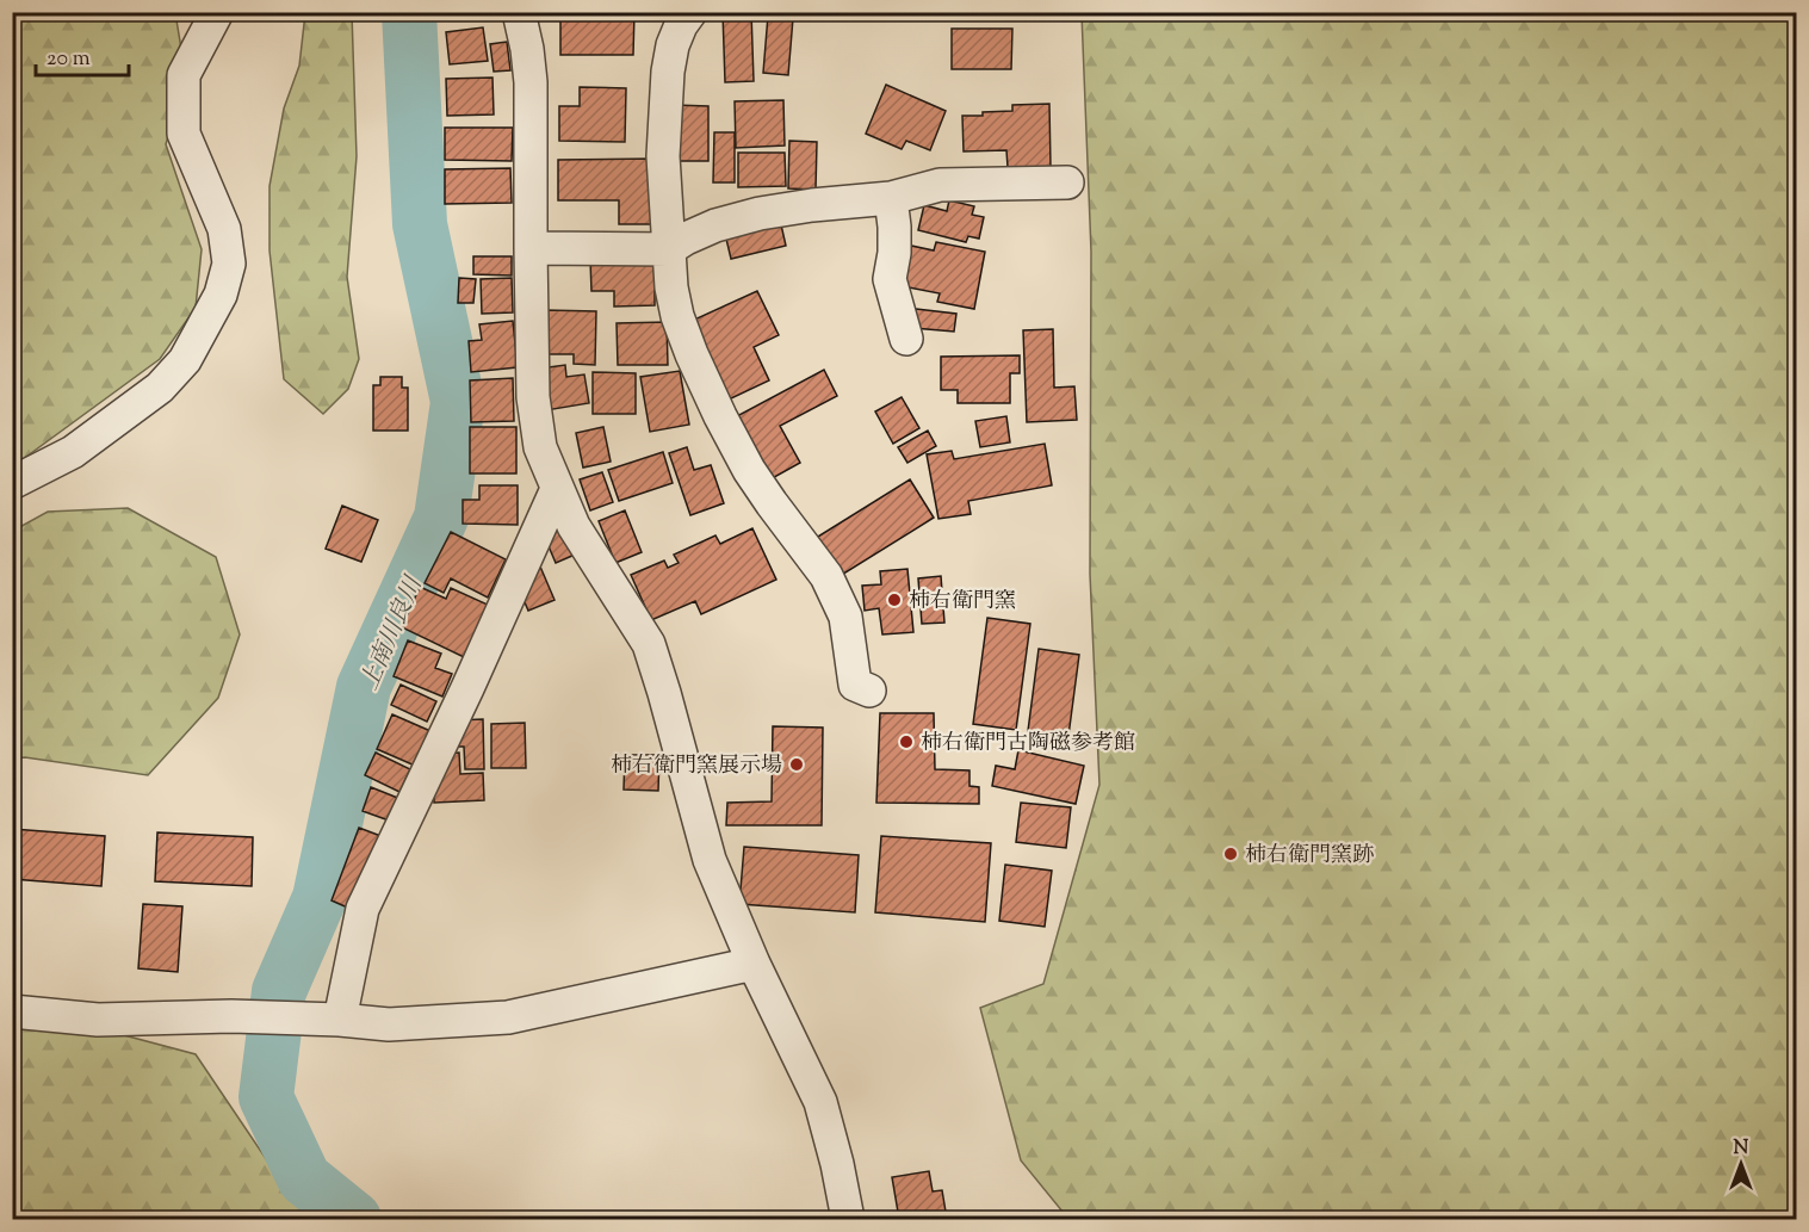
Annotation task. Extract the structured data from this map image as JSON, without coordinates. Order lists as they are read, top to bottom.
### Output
{
  "water": ["上南川良川"],
  "places": [
    "柿右衛門窯",
    "柿右衛門古陶磁参考館",
    "柿右衛門窯展示場",
    "柿右衛門窯跡"
  ],
  "scale_bar": "20 m",
  "north": "top"
}
